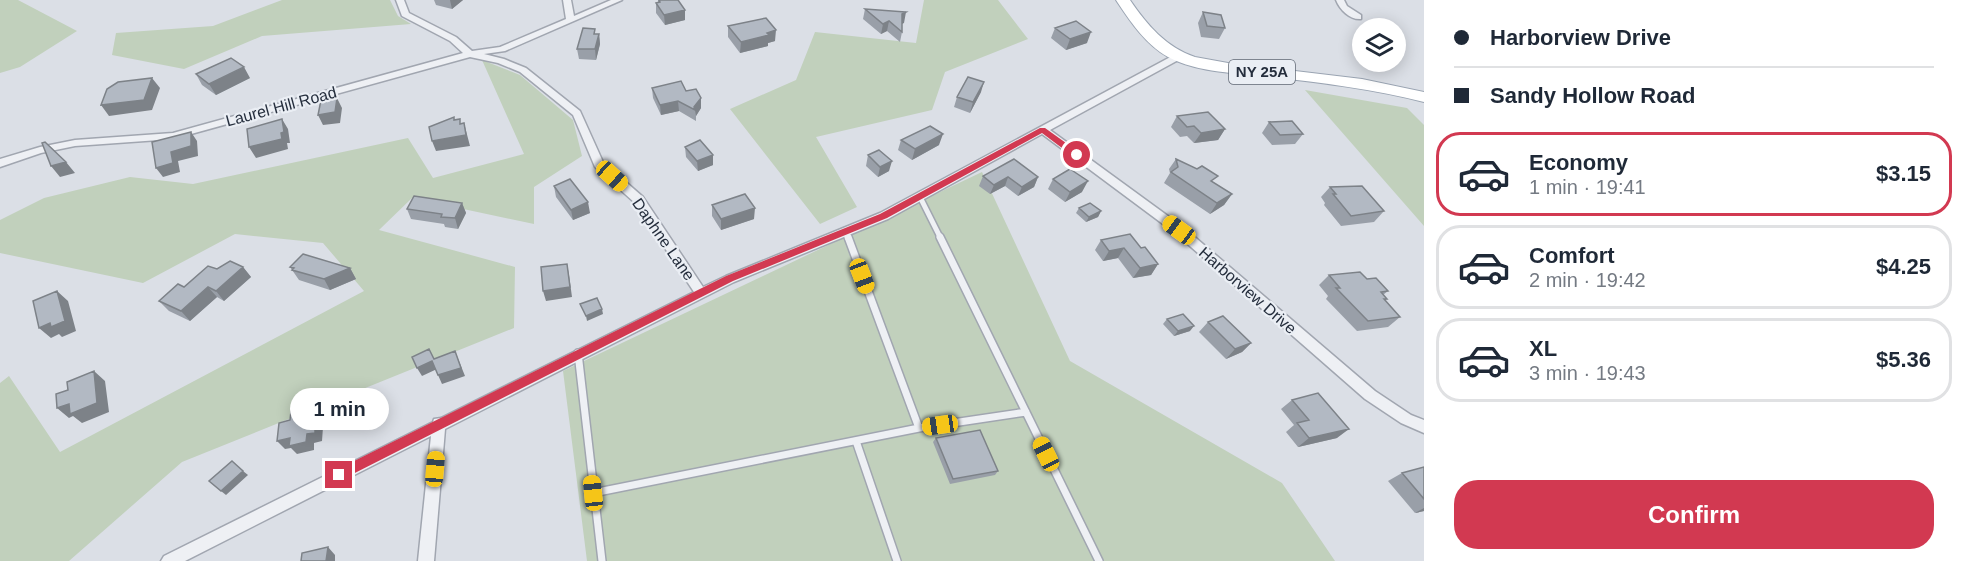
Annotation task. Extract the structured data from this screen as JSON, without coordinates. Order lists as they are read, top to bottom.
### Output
{
  "streets": {
    "main road": ["NY 25A"],
    "street": ["Laurel Hill Road", "Daphne Lane", "Harborview Drive"]
  },
  "crossings": [
    ["Laurel Hill Road", "Daphne Lane"]
  ],
  "page": {
    "banner": ["Harborview Drive", "Sandy Hollow Road"],
    "list": [
      {
        "name": "Economy",
        "note": "1 min · 19:41",
        "value": "$3.15"
      },
      {
        "name": "Comfort",
        "note": "2 min · 19:42",
        "value": "$4.25"
      },
      {
        "name": "XL",
        "note": "3 min · 19:43",
        "value": "$5.36"
      }
    ],
    "bubble": "1 min",
    "buttons": "Confirm"
  }
}
